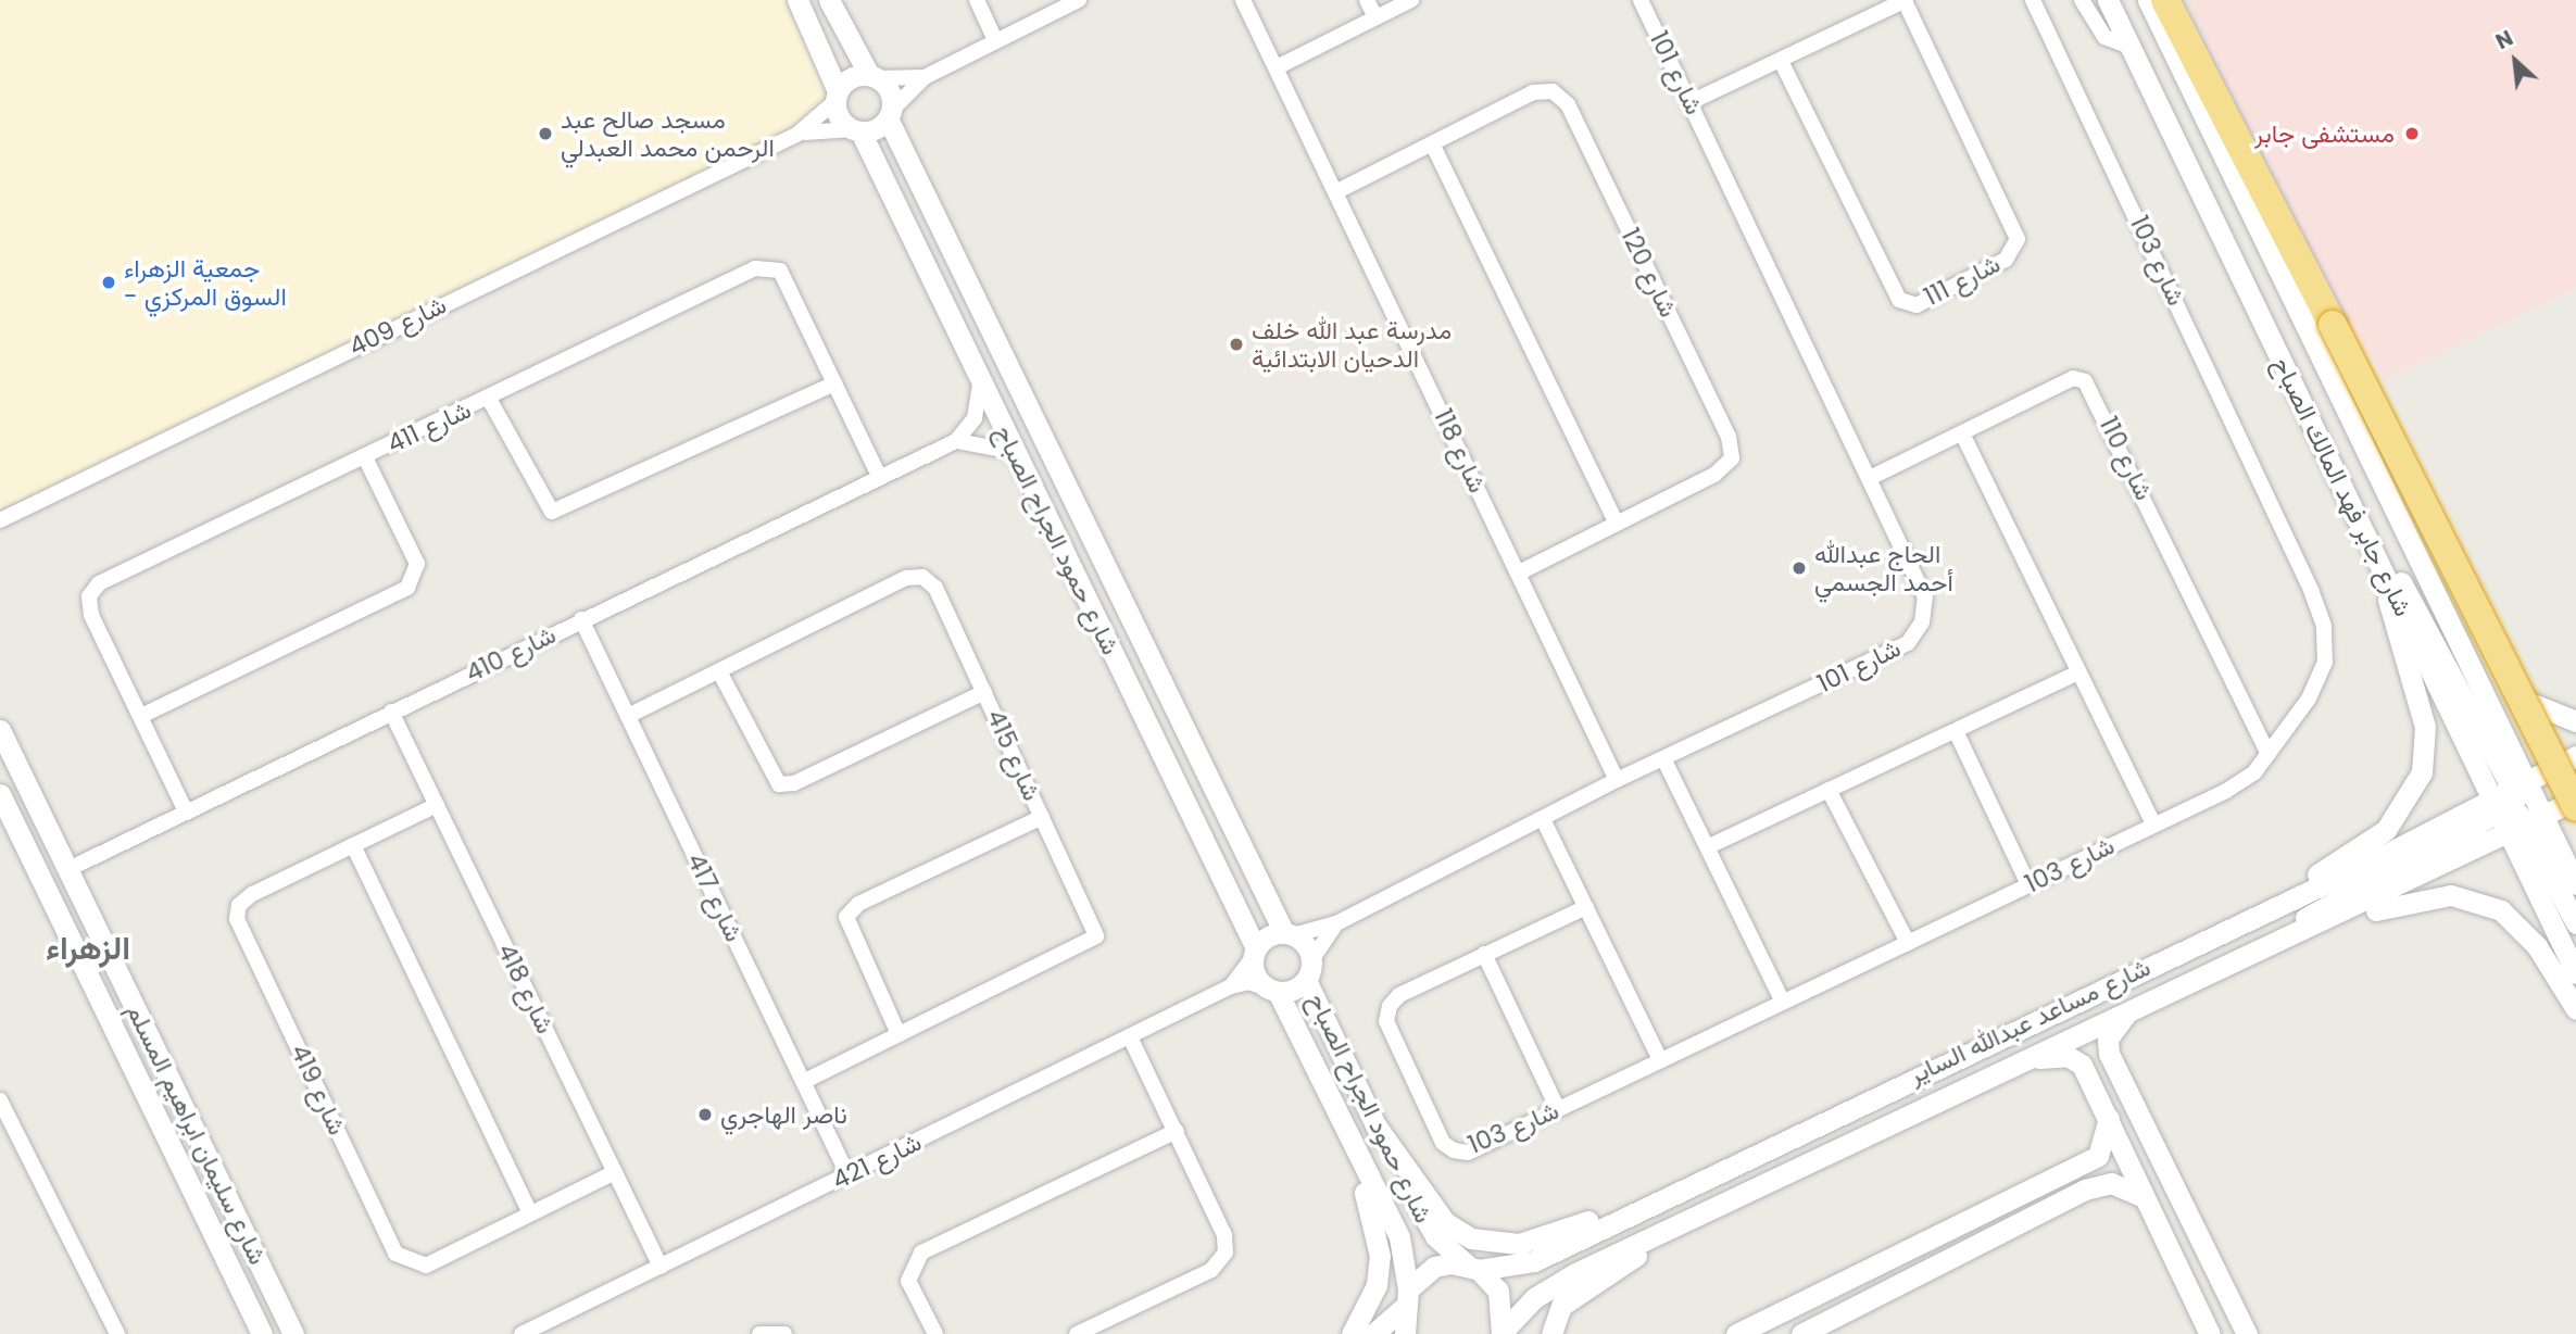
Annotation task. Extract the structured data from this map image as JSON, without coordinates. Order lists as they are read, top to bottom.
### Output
{
  "streets": {
    "street": [
      "شارع 101",
      "شارع 103",
      "شارع 120",
      "شارع 111",
      "شارع 409",
      "شارع 411",
      "شارع 118",
      "شارع 110",
      "شارع جابر فهد المالك الصباح",
      "شارع حمود الجراح الصباح",
      "شارع 410",
      "شارع 415",
      "شارع 417",
      "شارع 418",
      "شارع مساعد عبدالله الساير",
      "شارع 419",
      "شارع سليمان ابراهيم المسلم",
      "شارع 421"
    ]
  },
  "crossings": [
    ["شارع 101", "شارع 118"],
    ["شارع 101", "شارع 110"],
    ["شارع 101", "شارع حمود الجراح الصباح"],
    ["شارع 103", "شارع 110"],
    ["شارع 120", "شارع 118"],
    ["شارع 409", "شارع حمود الجراح الصباح"],
    ["شارع 411", "شارع 410"],
    ["شارع جابر فهد المالك الصباح", "شارع مساعد عبدالله الساير"],
    ["شارع حمود الجراح الصباح", "شارع 410"],
    ["شارع حمود الجراح الصباح", "شارع مساعد عبدالله الساير"],
    ["شارع حمود الجراح الصباح", "شارع 421"],
    ["شارع 410", "شارع 417"],
    ["شارع 410", "شارع 418"],
    ["شارع 410", "شارع سليمان ابراهيم المسلم"],
    ["شارع 415", "شارع 417"],
    ["شارع 417", "شارع 421"],
    ["شارع 418", "شارع 419"],
    ["شارع 418", "شارع 421"]
  ],
  "districts": ["الزهراء"],
  "places": [
    "مسجد صالح عبد الرحمن محمد العبدلي",
    "مستشفى جابر",
    "جمعية الزهراء - السوق المركزي",
    "مدرسة عبد الله خلف الدحيان الابتدائية",
    "الحاج عبدالله أحمد الجسمي",
    "ناصر الهاجري"
  ],
  "north": "top left"
}
